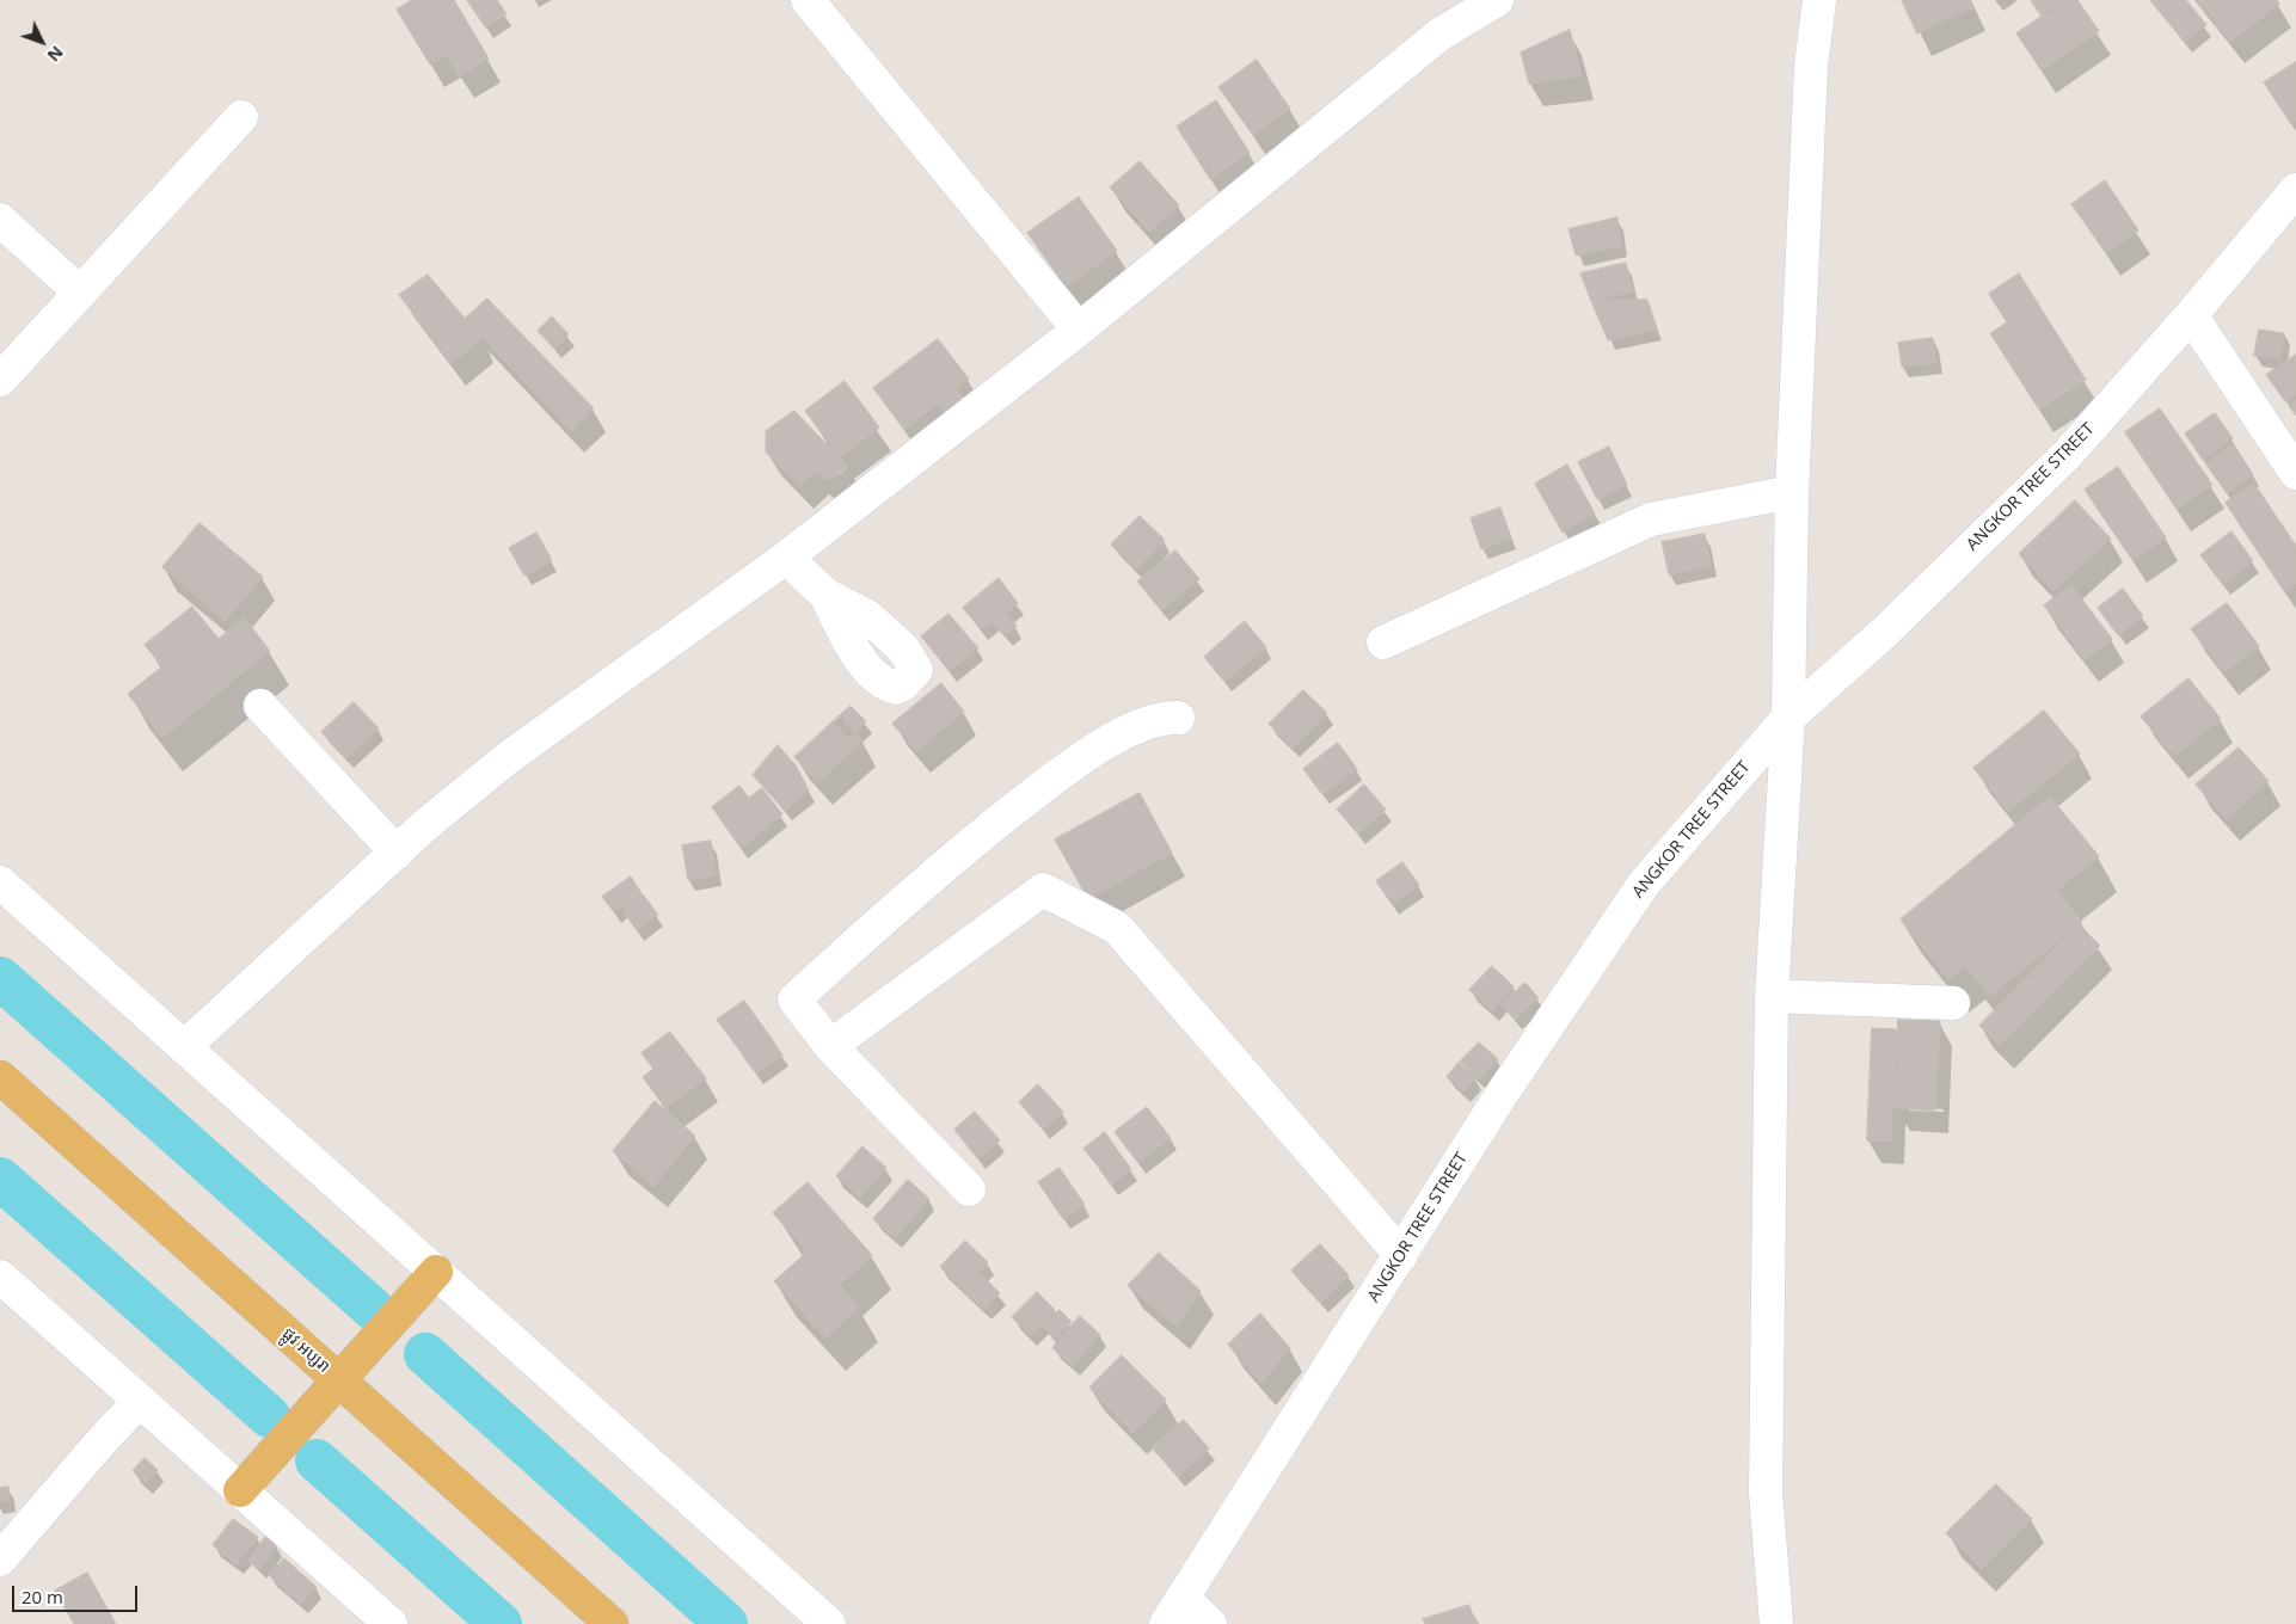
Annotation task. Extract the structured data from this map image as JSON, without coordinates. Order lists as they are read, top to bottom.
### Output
{
  "streets": {
    "main road": ["ផ្លូវ អប្សរា"],
    "street": ["ANGKOR TREE STREET"]
  },
  "scale_bar": "20 m",
  "north": "bottom right"
}
